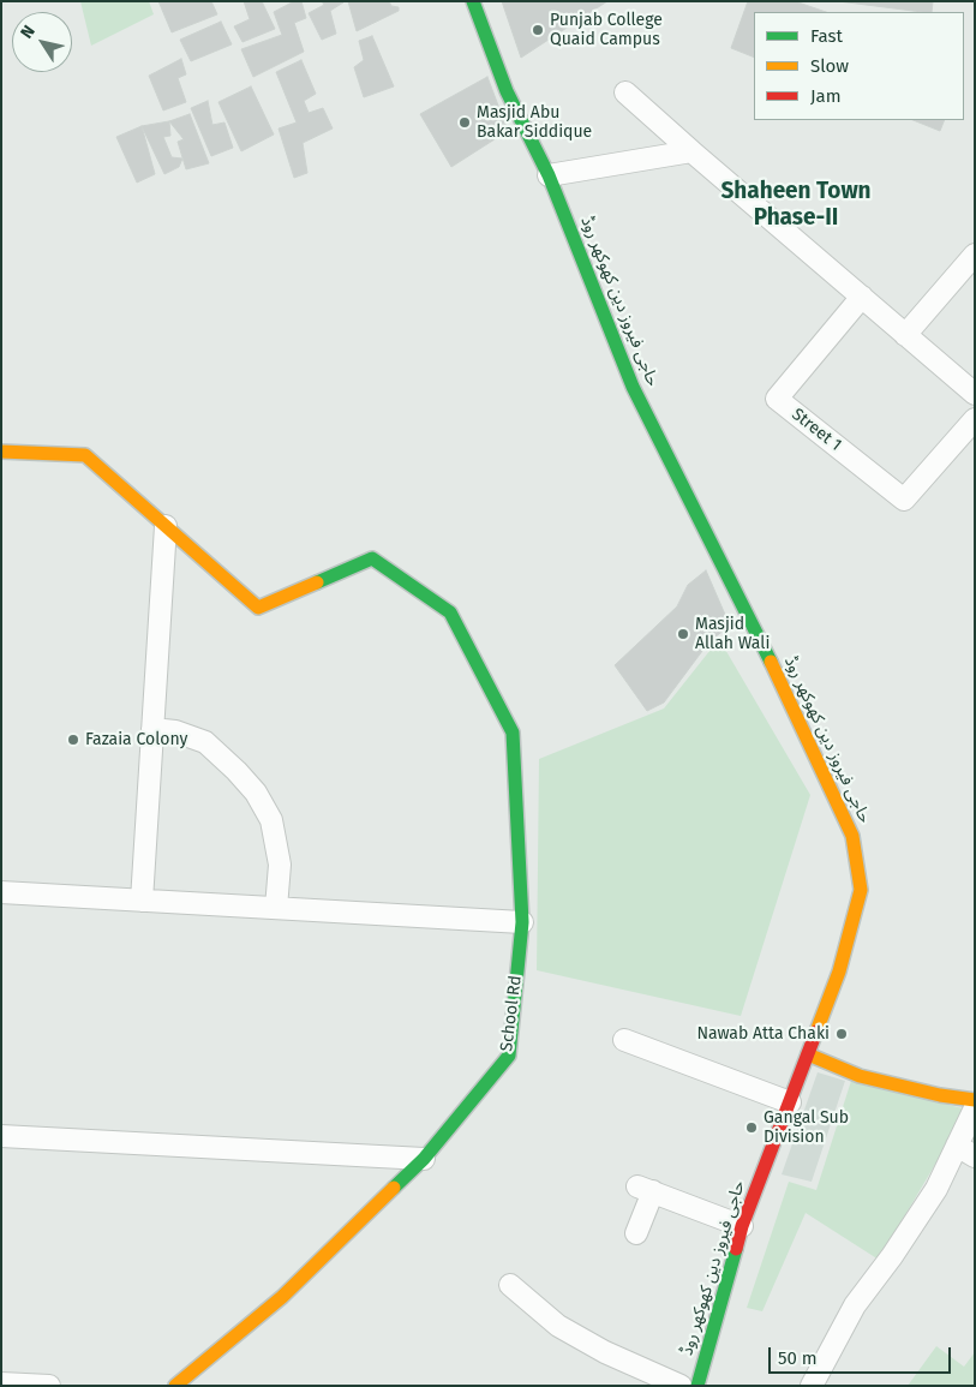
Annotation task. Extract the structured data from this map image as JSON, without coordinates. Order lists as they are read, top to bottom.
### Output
{
  "streets": {
    "street": ["حاجی فیروز دین کھوکھر روڈ", "Street 1", "School Rd"]
  },
  "districts": ["Shaheen Town Phase-II"],
  "places": [
    "Punjab College Quaid Campus",
    "Masjid Abu Bakar Siddique",
    "Masjid Allah Wali",
    "Fazaia Colony",
    "Nawab Atta Chaki",
    "Gangal Sub Division"
  ],
  "legend": ["Fast", "Slow", "Jam"],
  "scale_bar": "50 m",
  "north": "top left"
}
